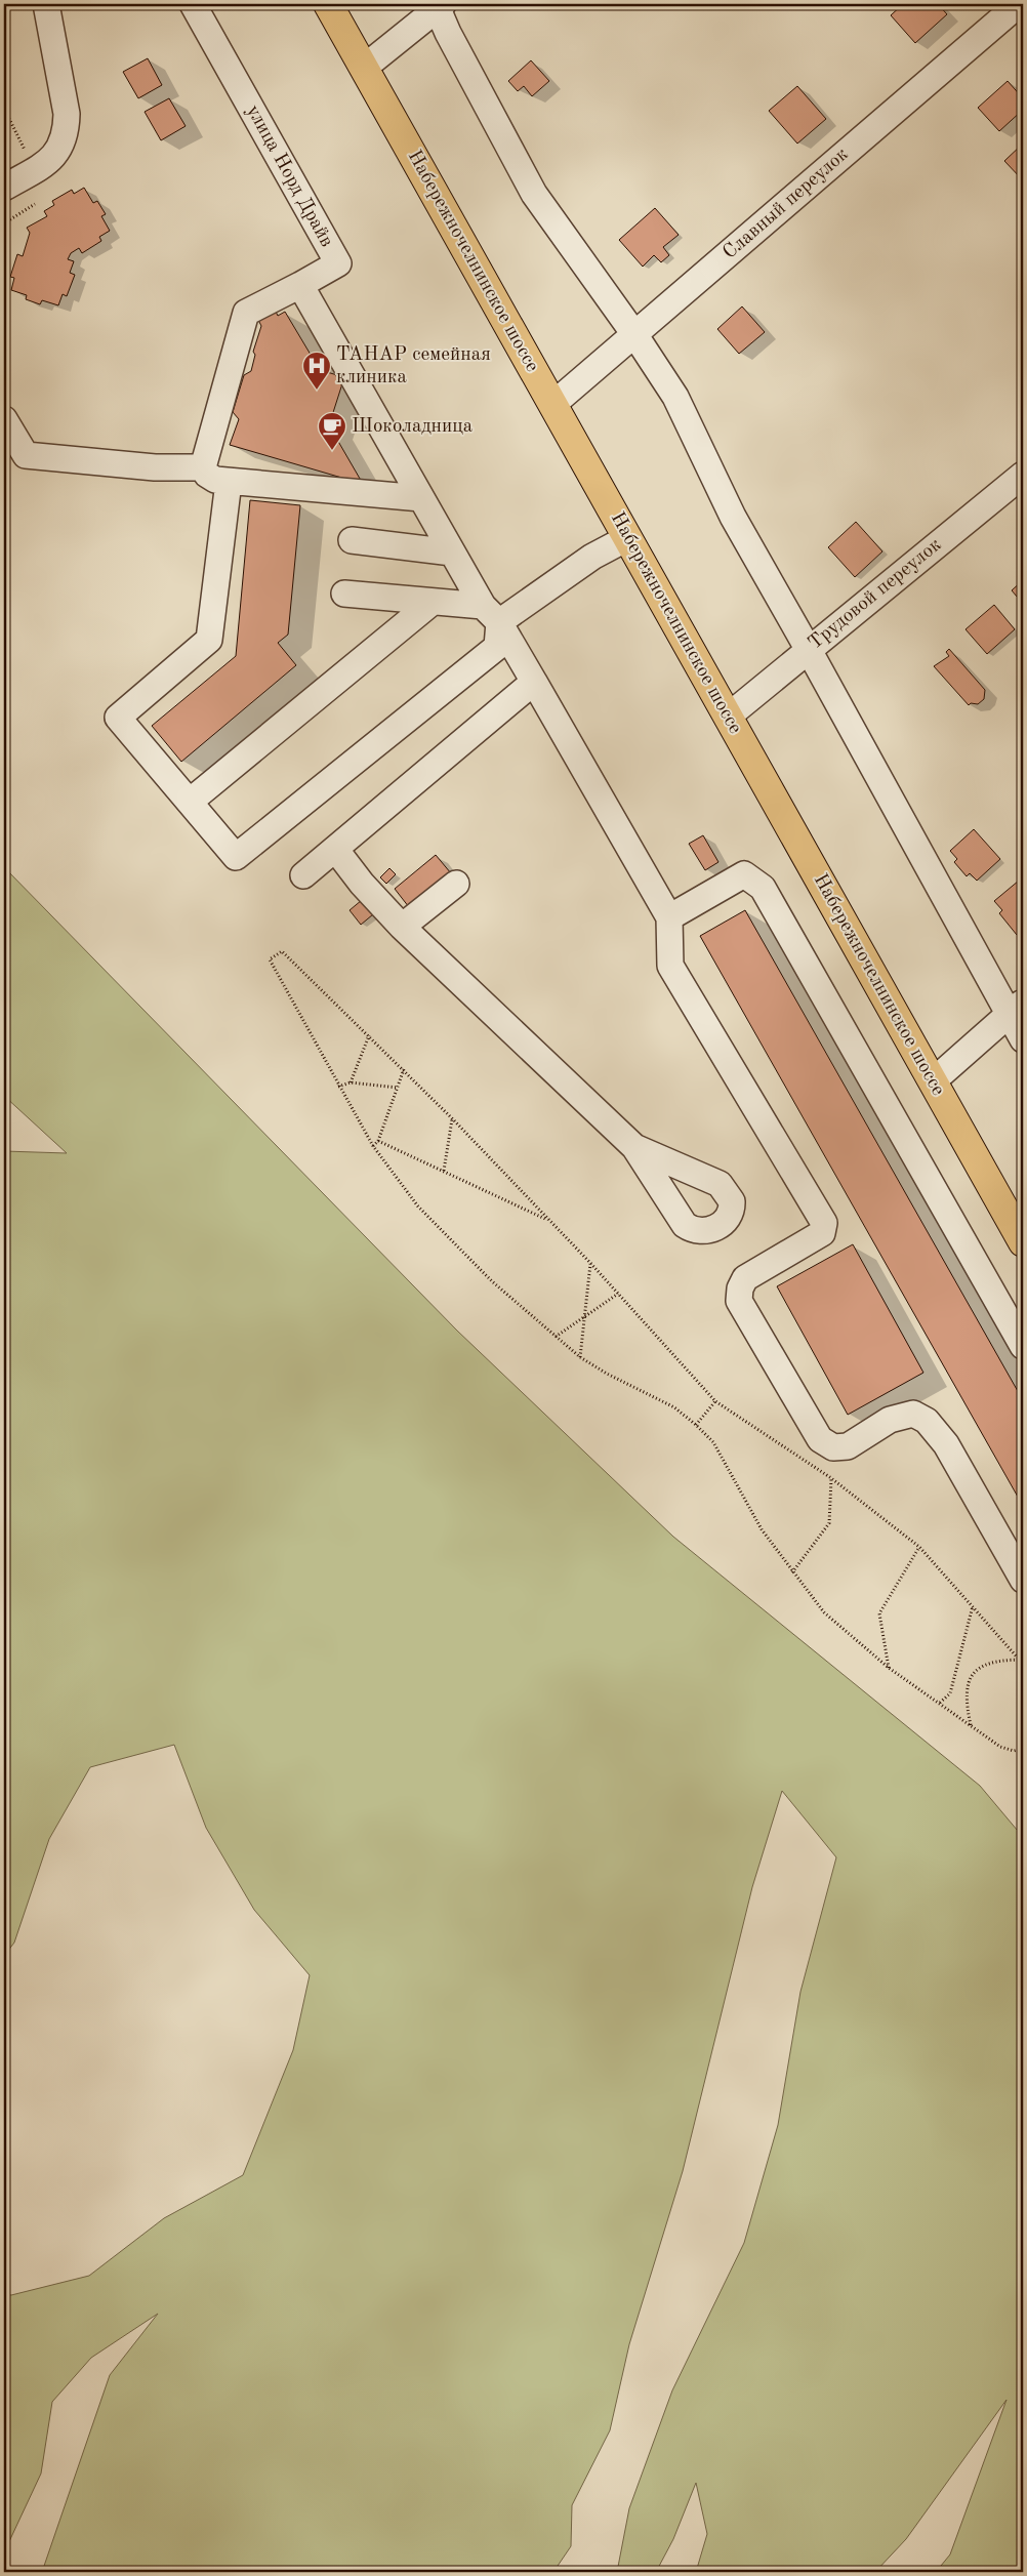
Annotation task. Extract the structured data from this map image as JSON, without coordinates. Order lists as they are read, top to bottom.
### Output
{
  "streets": {
    "main road": ["Набережночелнинское шоссе"],
    "street": ["улица Норд Драйв", "Славный переулок", "Трудовой переулок"]
  },
  "crossings": [
    ["Славный переулок", "Набережночелнинское шоссе"],
    ["Набережночелнинское шоссе", "Трудовой переулок"]
  ],
  "places": {
    "hospital": ["ТАНАР семейная клиника"],
    "cafe": ["Шоколадница"]
  }
}
